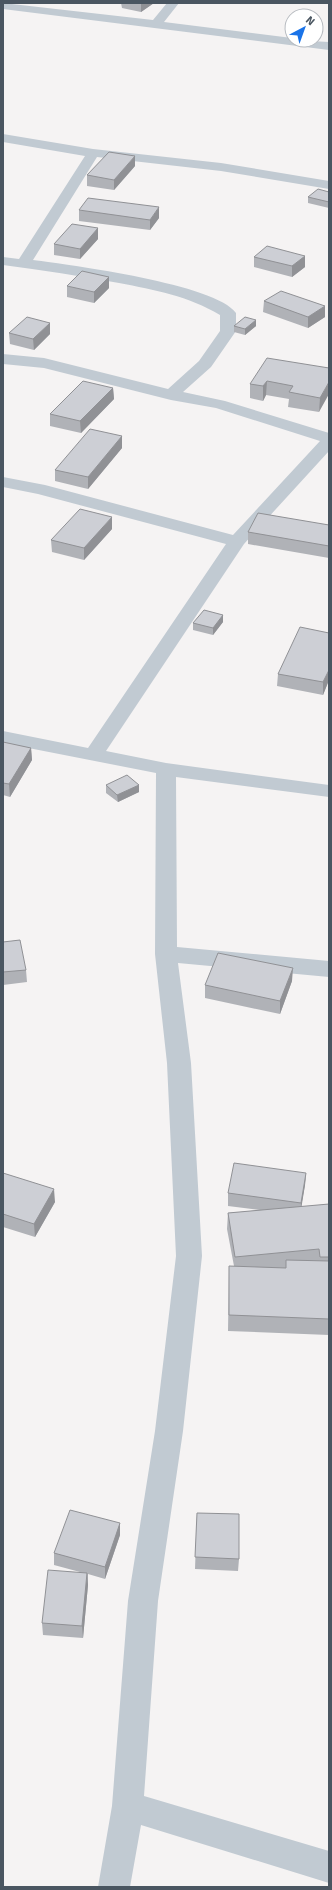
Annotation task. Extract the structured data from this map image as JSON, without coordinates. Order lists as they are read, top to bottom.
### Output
{
  "north": "top right"
}
